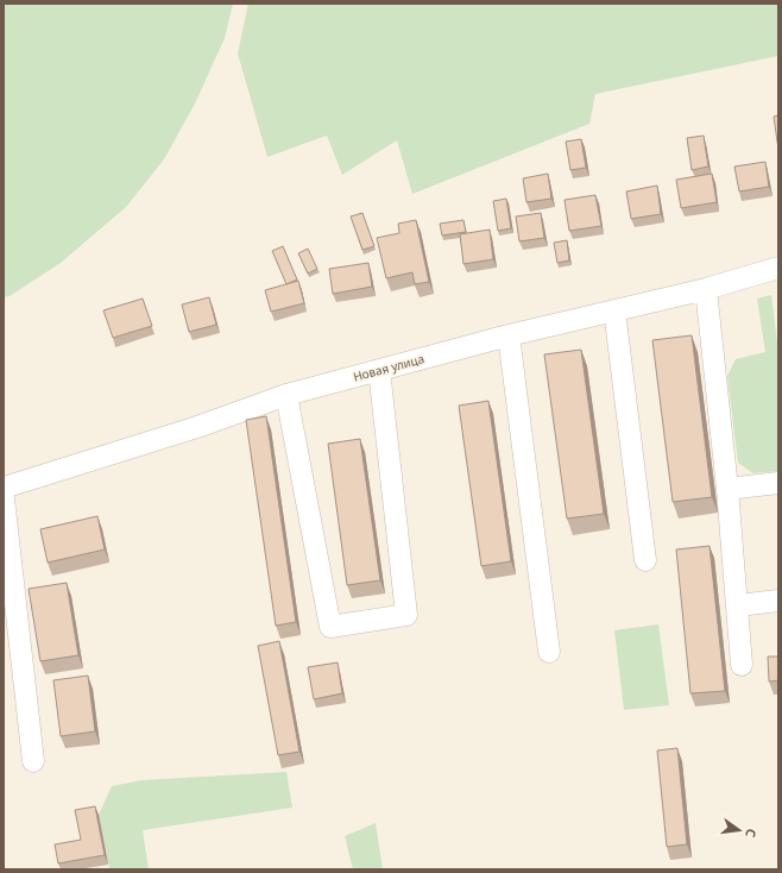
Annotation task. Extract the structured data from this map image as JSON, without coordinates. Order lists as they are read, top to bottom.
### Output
{
  "streets": {
    "street": ["Новая улица"]
  },
  "north": "right"
}
